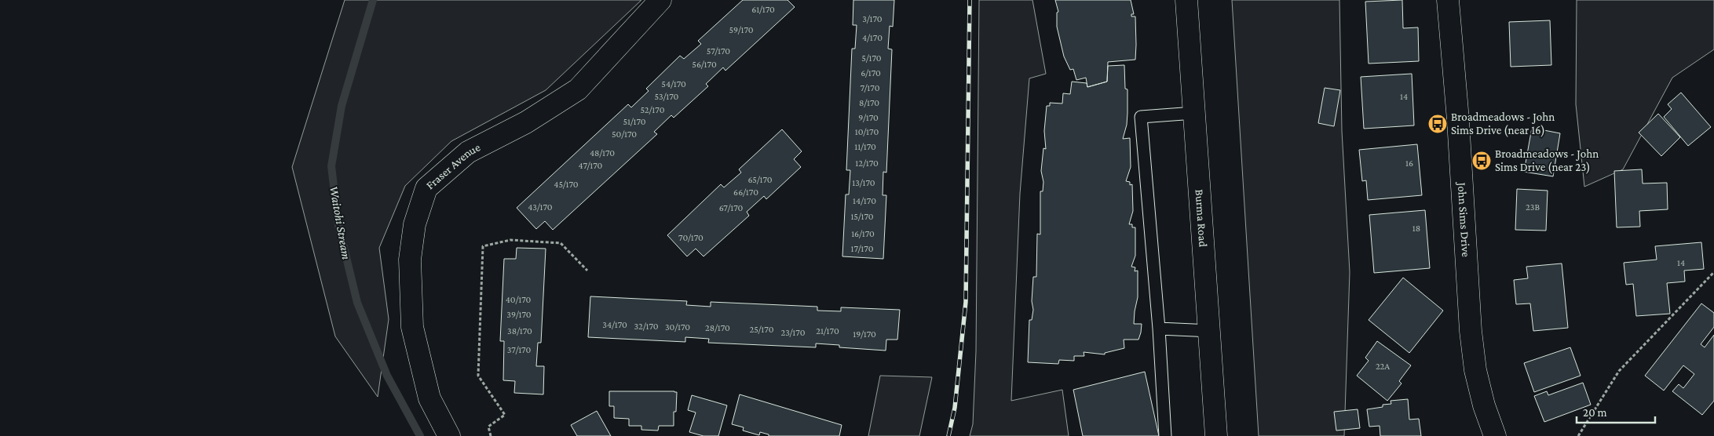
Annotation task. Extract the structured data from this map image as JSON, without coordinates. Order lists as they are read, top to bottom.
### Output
{
  "streets": {
    "street": ["Fraser Avenue", "Burma Road", "John Sims Drive"]
  },
  "water": ["Waitohi Stream"],
  "places": {
    "bus stop": ["Broadmeadows - John Sims Drive (near 16)", "Broadmeadows - John Sims Drive (near 23)"]
  },
  "house_numbers": [
    "61/170",
    "3/170",
    "59/170",
    "4/170",
    "57/170",
    "5/170",
    "56/170",
    "6/170",
    "54/170",
    "7/170",
    "53/170",
    "14",
    "8/170",
    "52/170",
    "9/170",
    "51/170",
    "10/170",
    "50/170",
    "11/170",
    "48/170",
    "12/170",
    "16",
    "47/170",
    "65/170",
    "13/170",
    "45/170",
    "66/170",
    "14/170",
    "43/170",
    "23B",
    "67/170",
    "15/170",
    "18",
    "16/170",
    "70/170",
    "17/170",
    "14",
    "40/170",
    "39/170",
    "34/170",
    "32/170",
    "30/170",
    "28/170",
    "25/170",
    "38/170",
    "21/170",
    "23/170",
    "19/170",
    "37/170",
    "22A"
  ],
  "scale_bar": "20 m"
}
